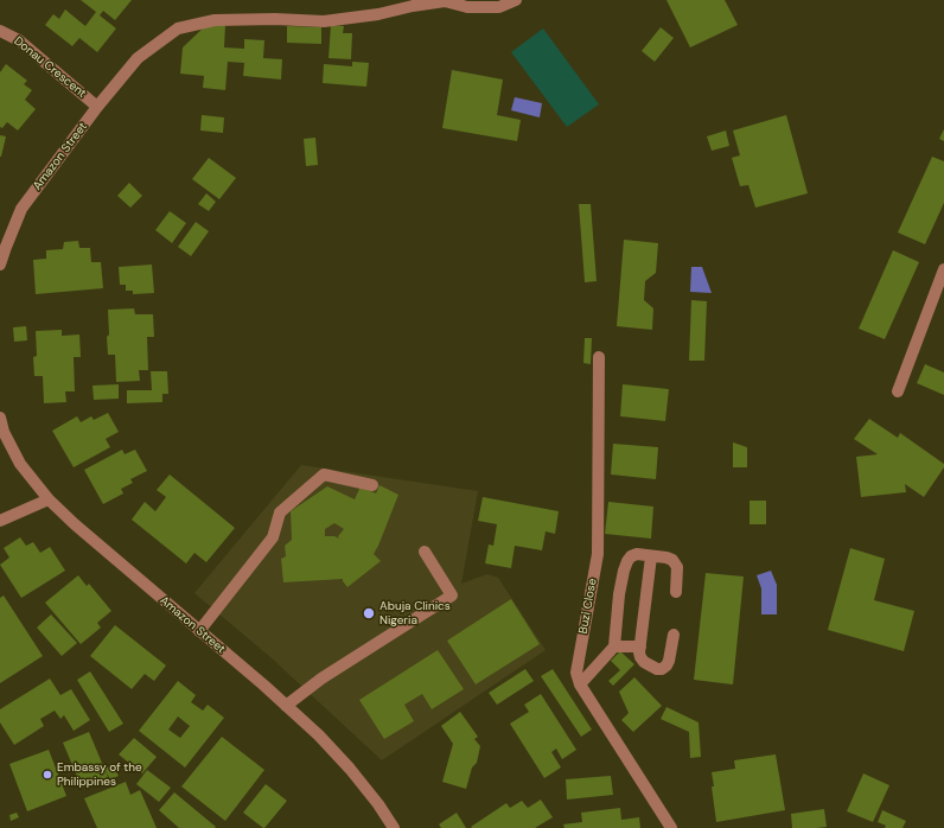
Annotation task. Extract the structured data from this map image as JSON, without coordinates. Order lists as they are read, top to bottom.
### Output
{
  "streets": {
    "street": ["Donau Crescent", "Amazon Street", "Buzi Close"]
  },
  "crossings": [
    ["Donau Crescent", "Amazon Street"]
  ],
  "places": ["Abuja Clinics Nigeria", "Embassy of the Philippines"]
}
